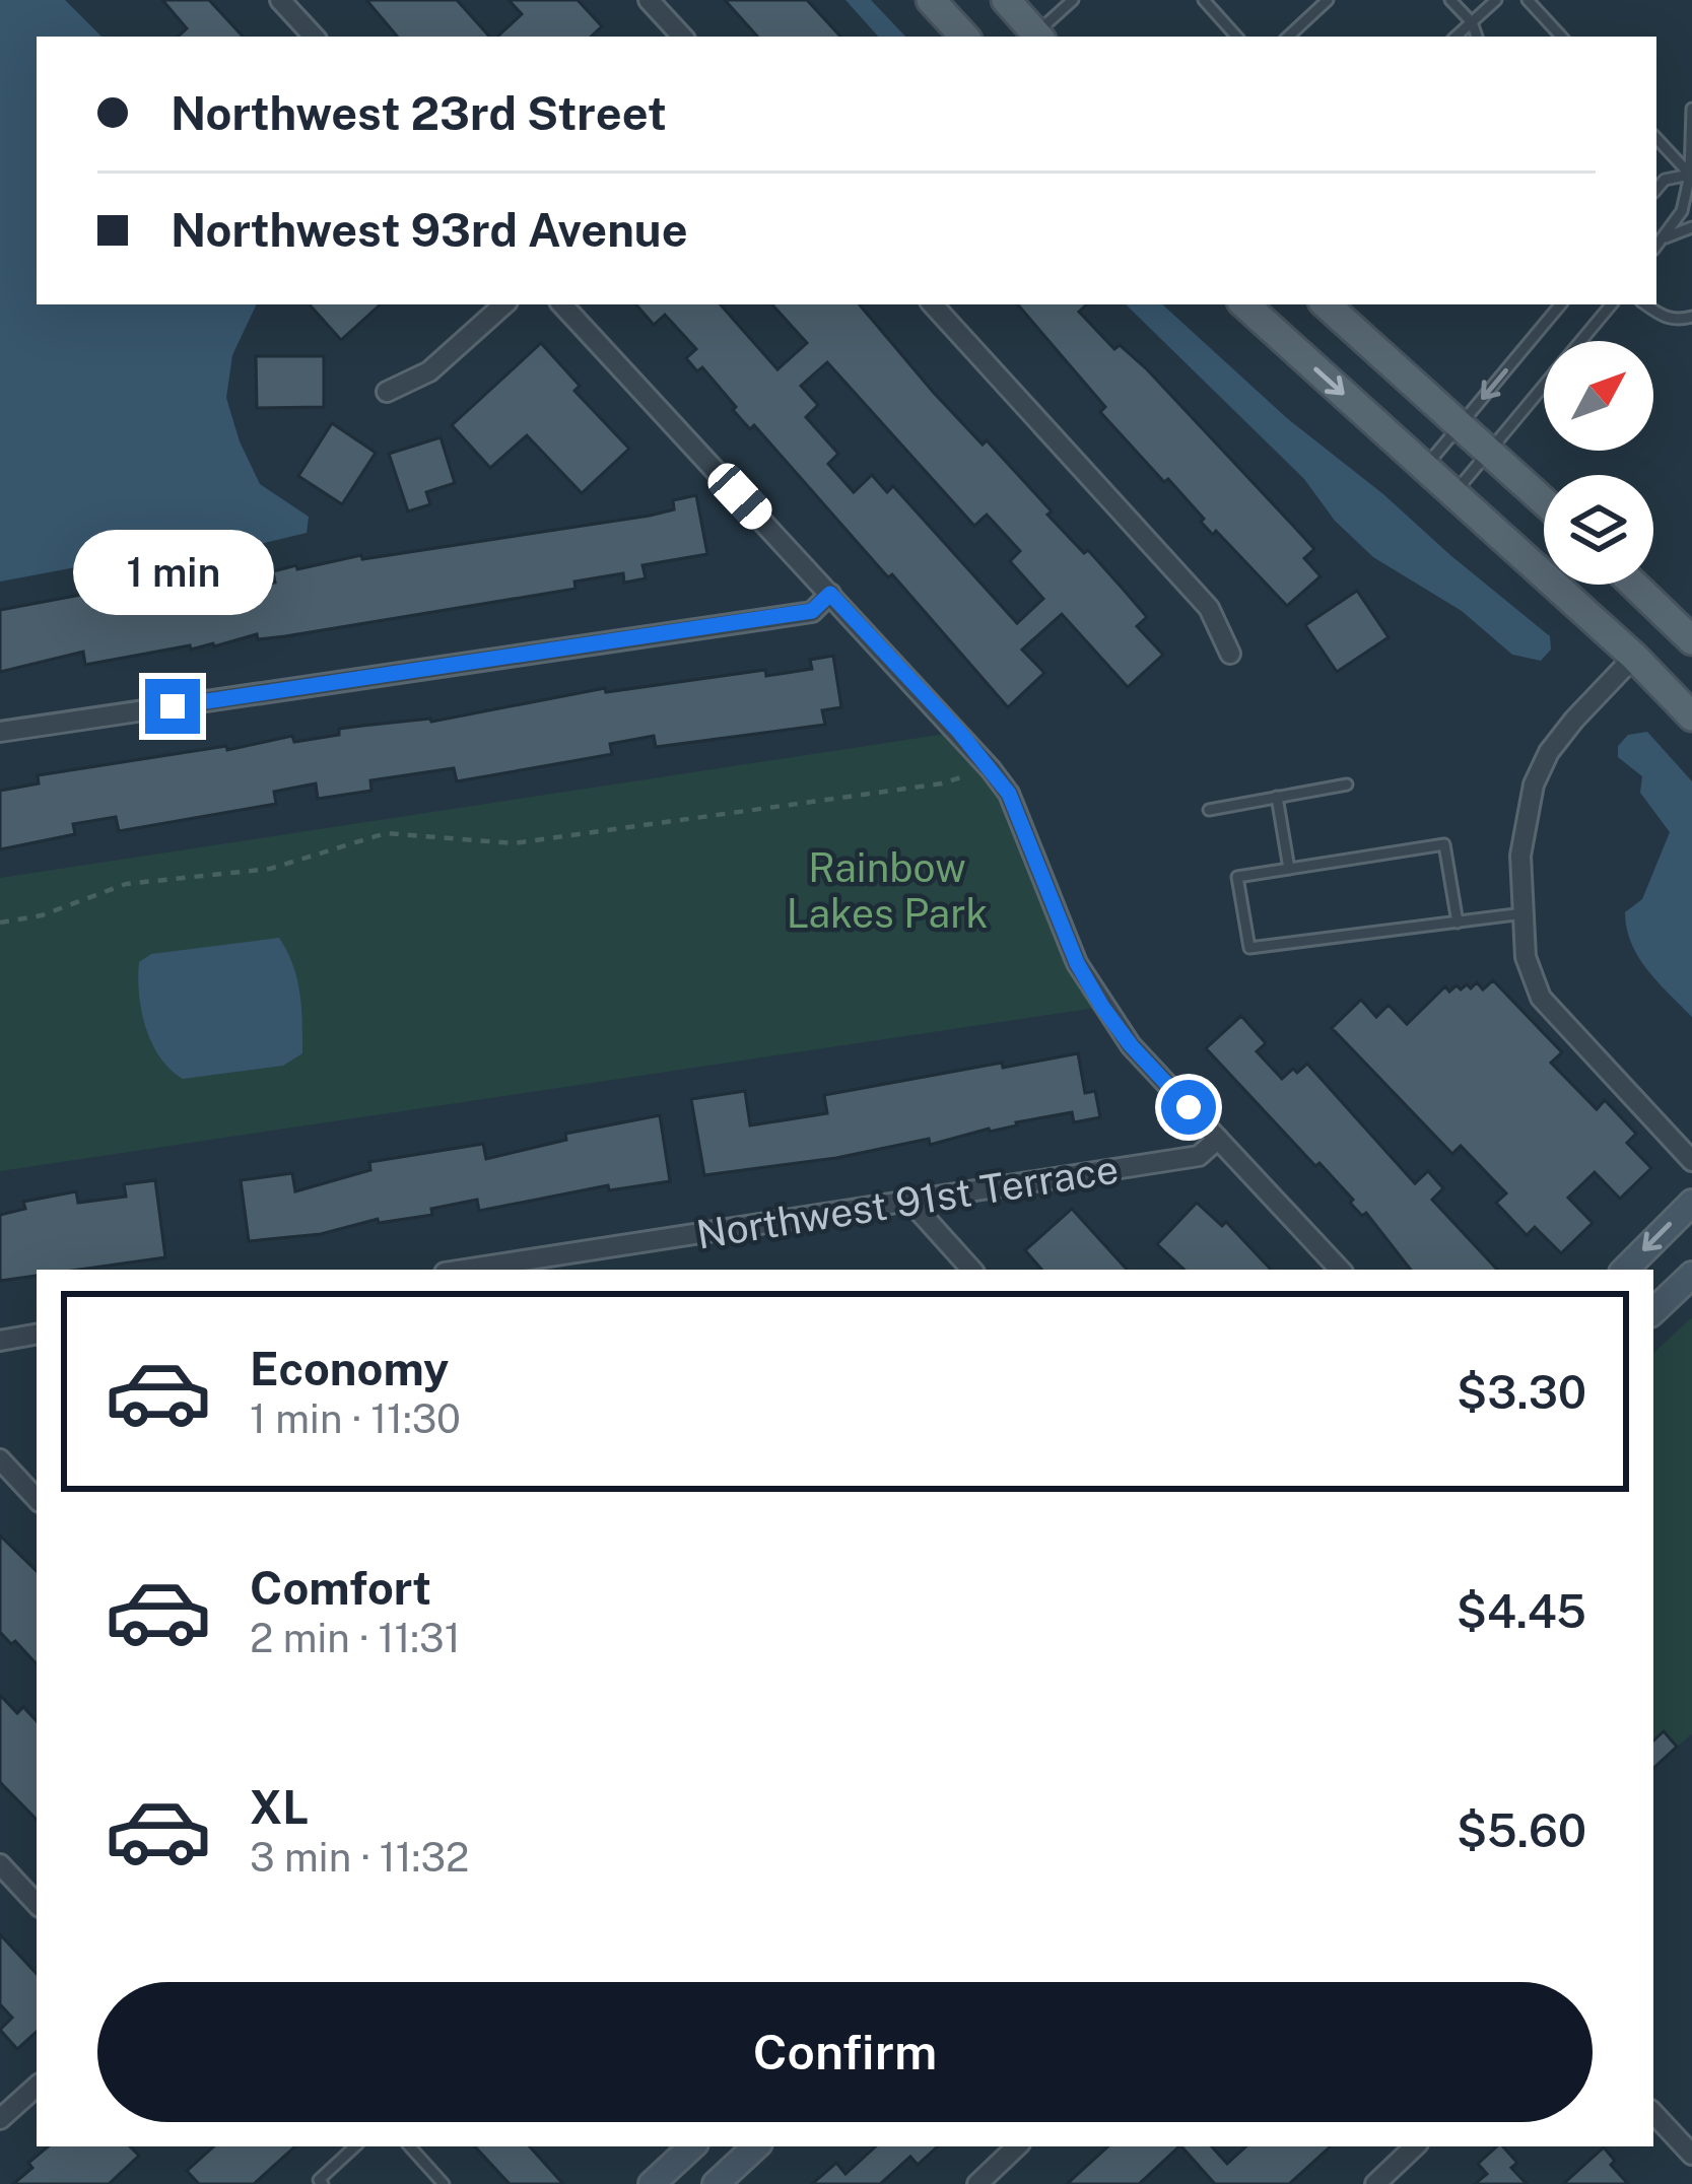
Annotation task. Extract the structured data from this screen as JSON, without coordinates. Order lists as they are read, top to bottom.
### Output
{
  "streets": {
    "street": ["Northwest 91st Terrace"]
  },
  "parks": ["Rainbow Lakes Park"],
  "north": "top right",
  "page": {
    "banner": ["Northwest 23rd Street", "Northwest 93rd Avenue"],
    "bubble": "1 min",
    "list": [
      {
        "name": "Economy",
        "note": "1 min · 11:30",
        "value": "$3.30"
      },
      {
        "name": "Comfort",
        "note": "2 min · 11:31",
        "value": "$4.45"
      },
      {
        "name": "XL",
        "note": "3 min · 11:32",
        "value": "$5.60"
      }
    ],
    "buttons": "Confirm"
  }
}
